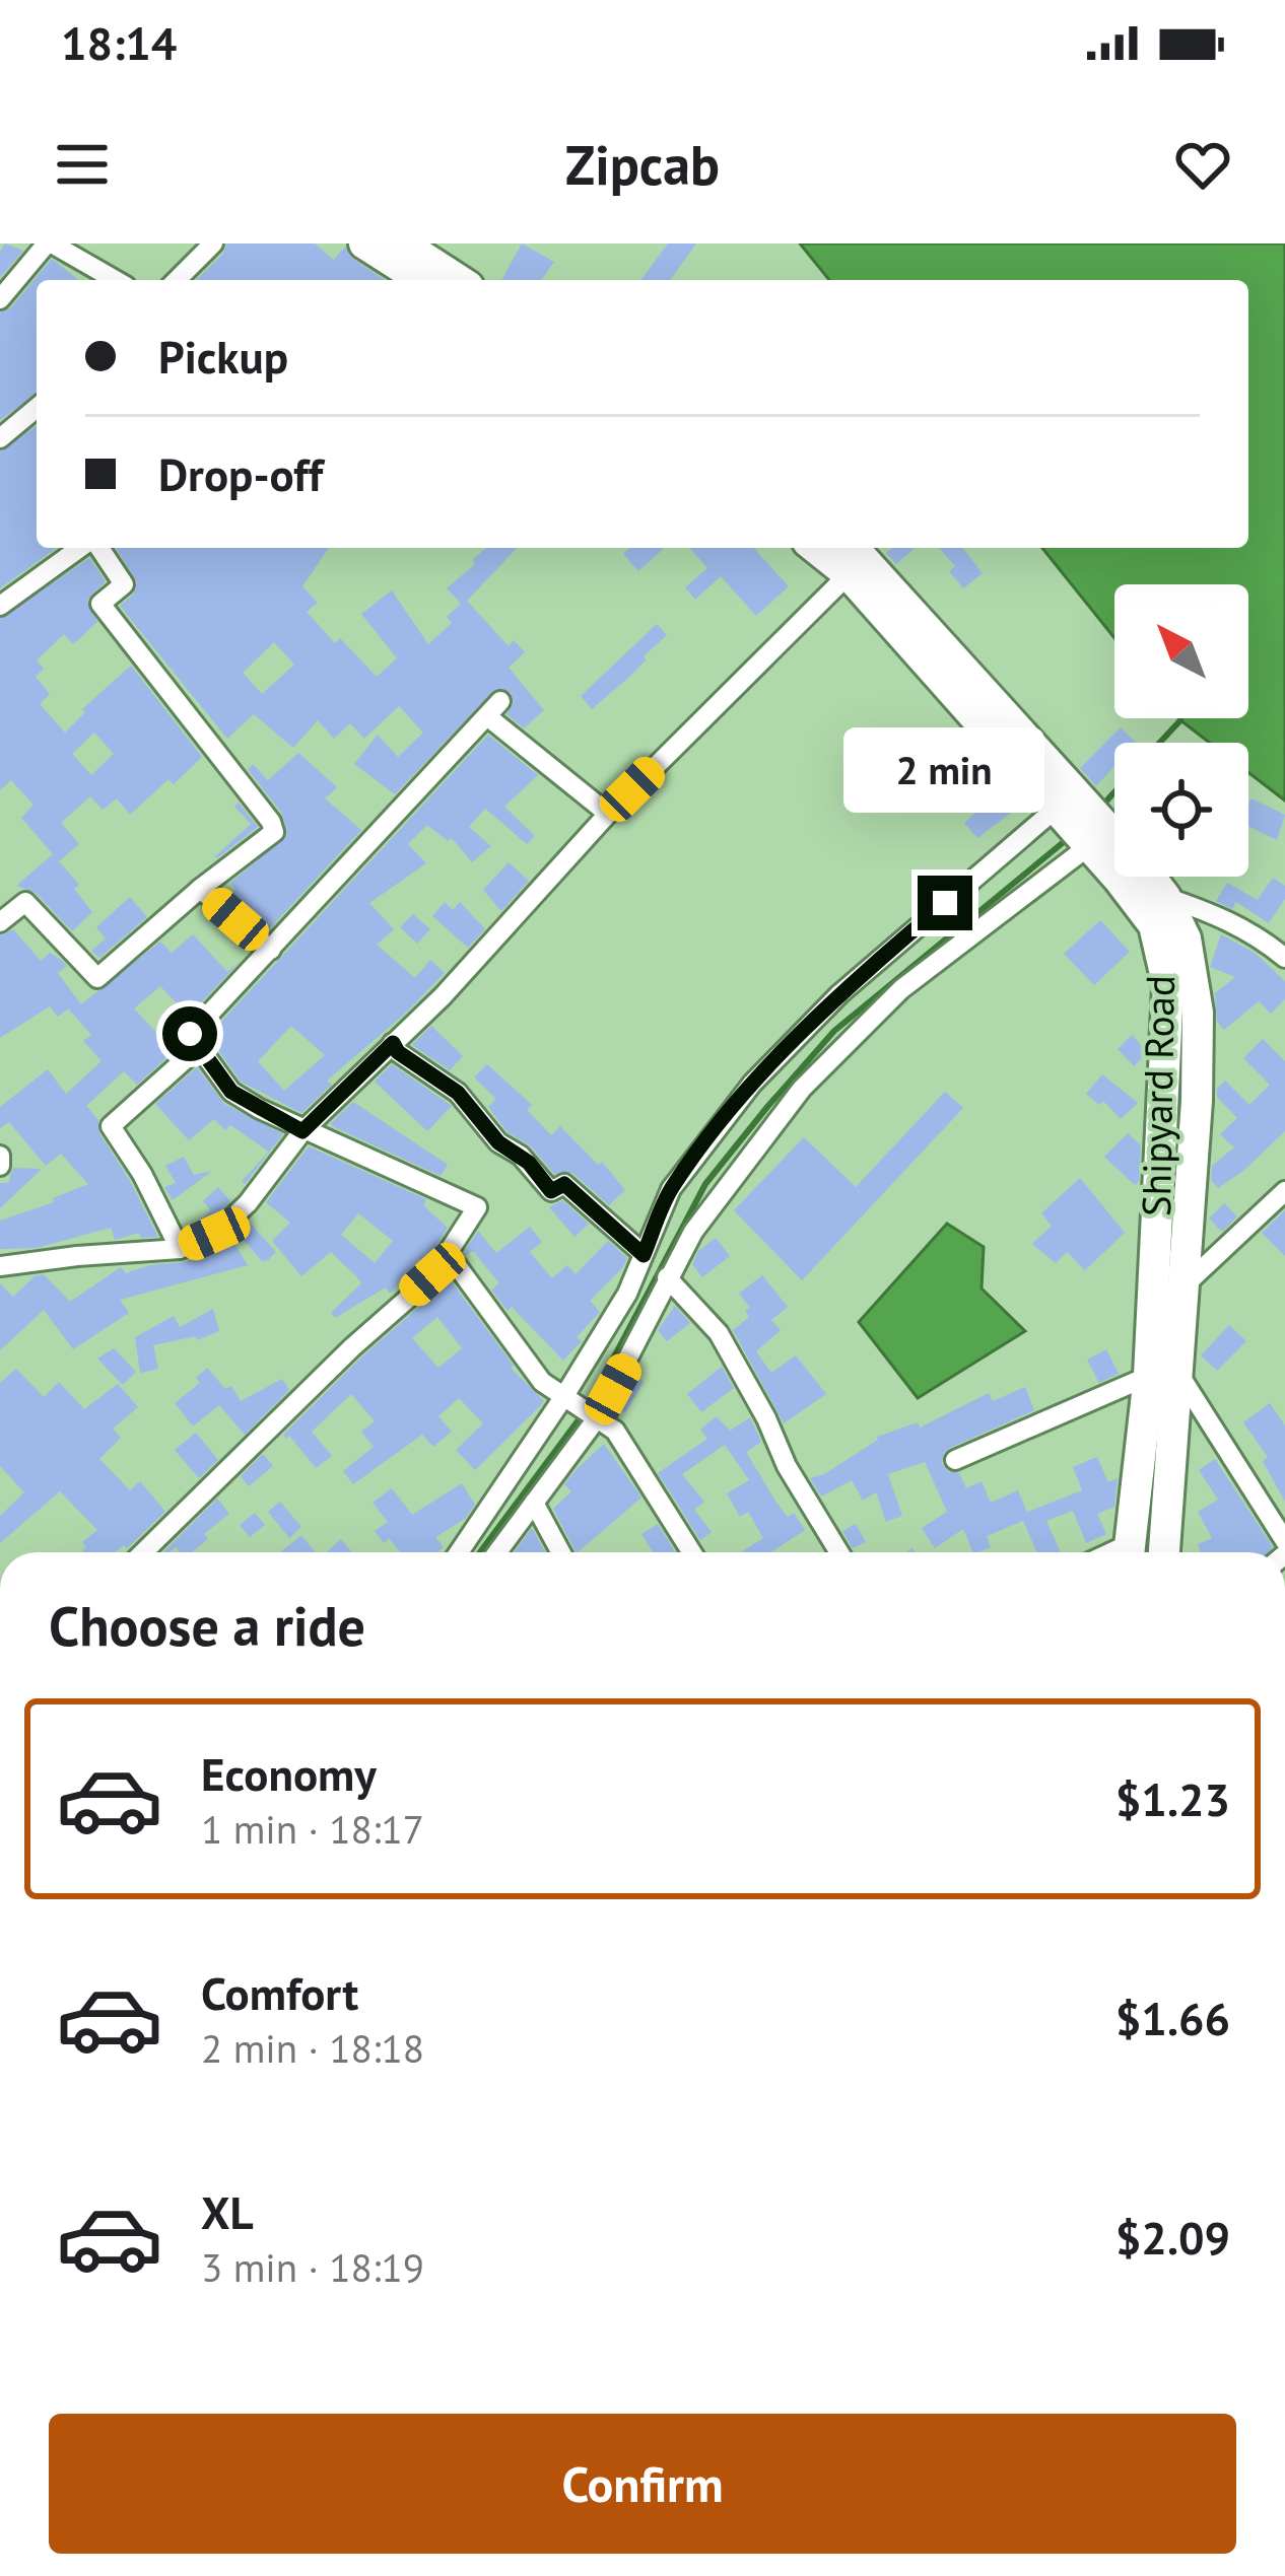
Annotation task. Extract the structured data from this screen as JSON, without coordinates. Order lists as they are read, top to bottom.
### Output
{
  "streets": {
    "main road": ["Shipyard Road"]
  },
  "north": "top left",
  "page": {
    "status": "18:14",
    "header": "Zipcab",
    "banner": ["Pickup", "Drop-off"],
    "bubble": "2 min",
    "heading": "Choose a ride",
    "list": [
      {
        "name": "Economy",
        "note": "1 min · 18:17",
        "value": "$1.23"
      },
      {
        "name": "Comfort",
        "note": "2 min · 18:18",
        "value": "$1.66"
      },
      {
        "name": "XL",
        "note": "3 min · 18:19",
        "value": "$2.09"
      }
    ],
    "buttons": "Confirm"
  }
}
